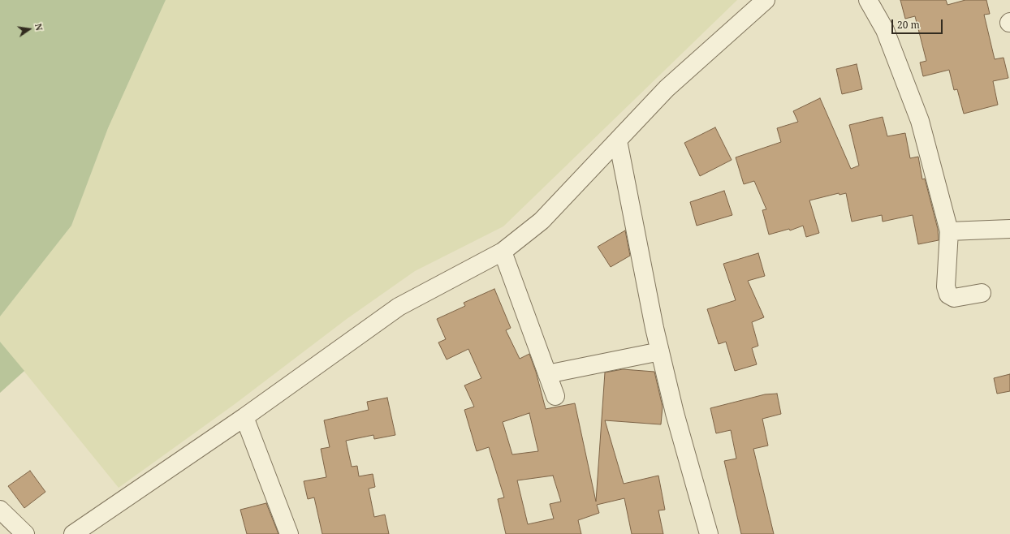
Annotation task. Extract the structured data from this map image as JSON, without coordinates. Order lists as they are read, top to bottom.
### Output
{
  "scale_bar": "20 m",
  "north": "right"
}
